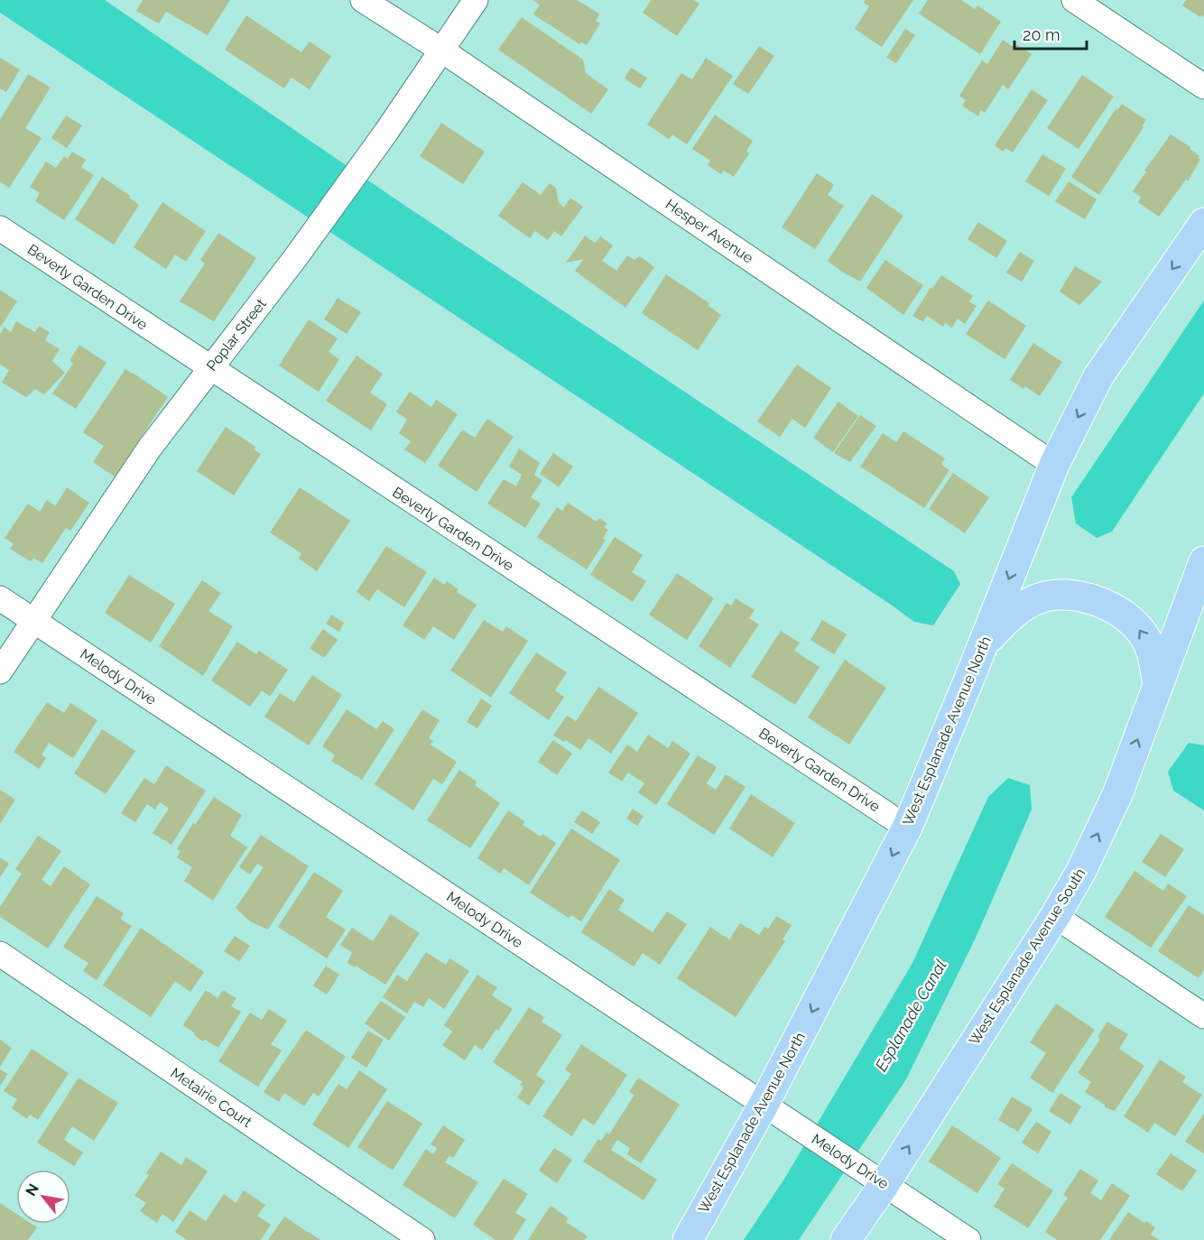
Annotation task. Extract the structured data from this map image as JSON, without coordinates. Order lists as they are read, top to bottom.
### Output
{
  "streets": {
    "main road": ["West Esplanade Avenue North", "West Esplanade Avenue South"],
    "street": [
      "Hesper Avenue",
      "Beverly Garden Drive",
      "Poplar Street",
      "Melody Drive",
      "Metairie Court"
    ]
  },
  "crossings": [
    ["Hesper Avenue", "Poplar Street"],
    ["Hesper Avenue", "West Esplanade Avenue North"],
    ["Beverly Garden Drive", "Poplar Street"],
    ["Beverly Garden Drive", "West Esplanade Avenue North"],
    ["Poplar Street", "Melody Drive"],
    ["Melody Drive", "West Esplanade Avenue North"],
    ["Melody Drive", "West Esplanade Avenue South"]
  ],
  "one_way": ["West Esplanade Avenue North", "West Esplanade Avenue South"],
  "water": ["Esplanade Canal"],
  "scale_bar": "20 m",
  "north": "top left"
}
